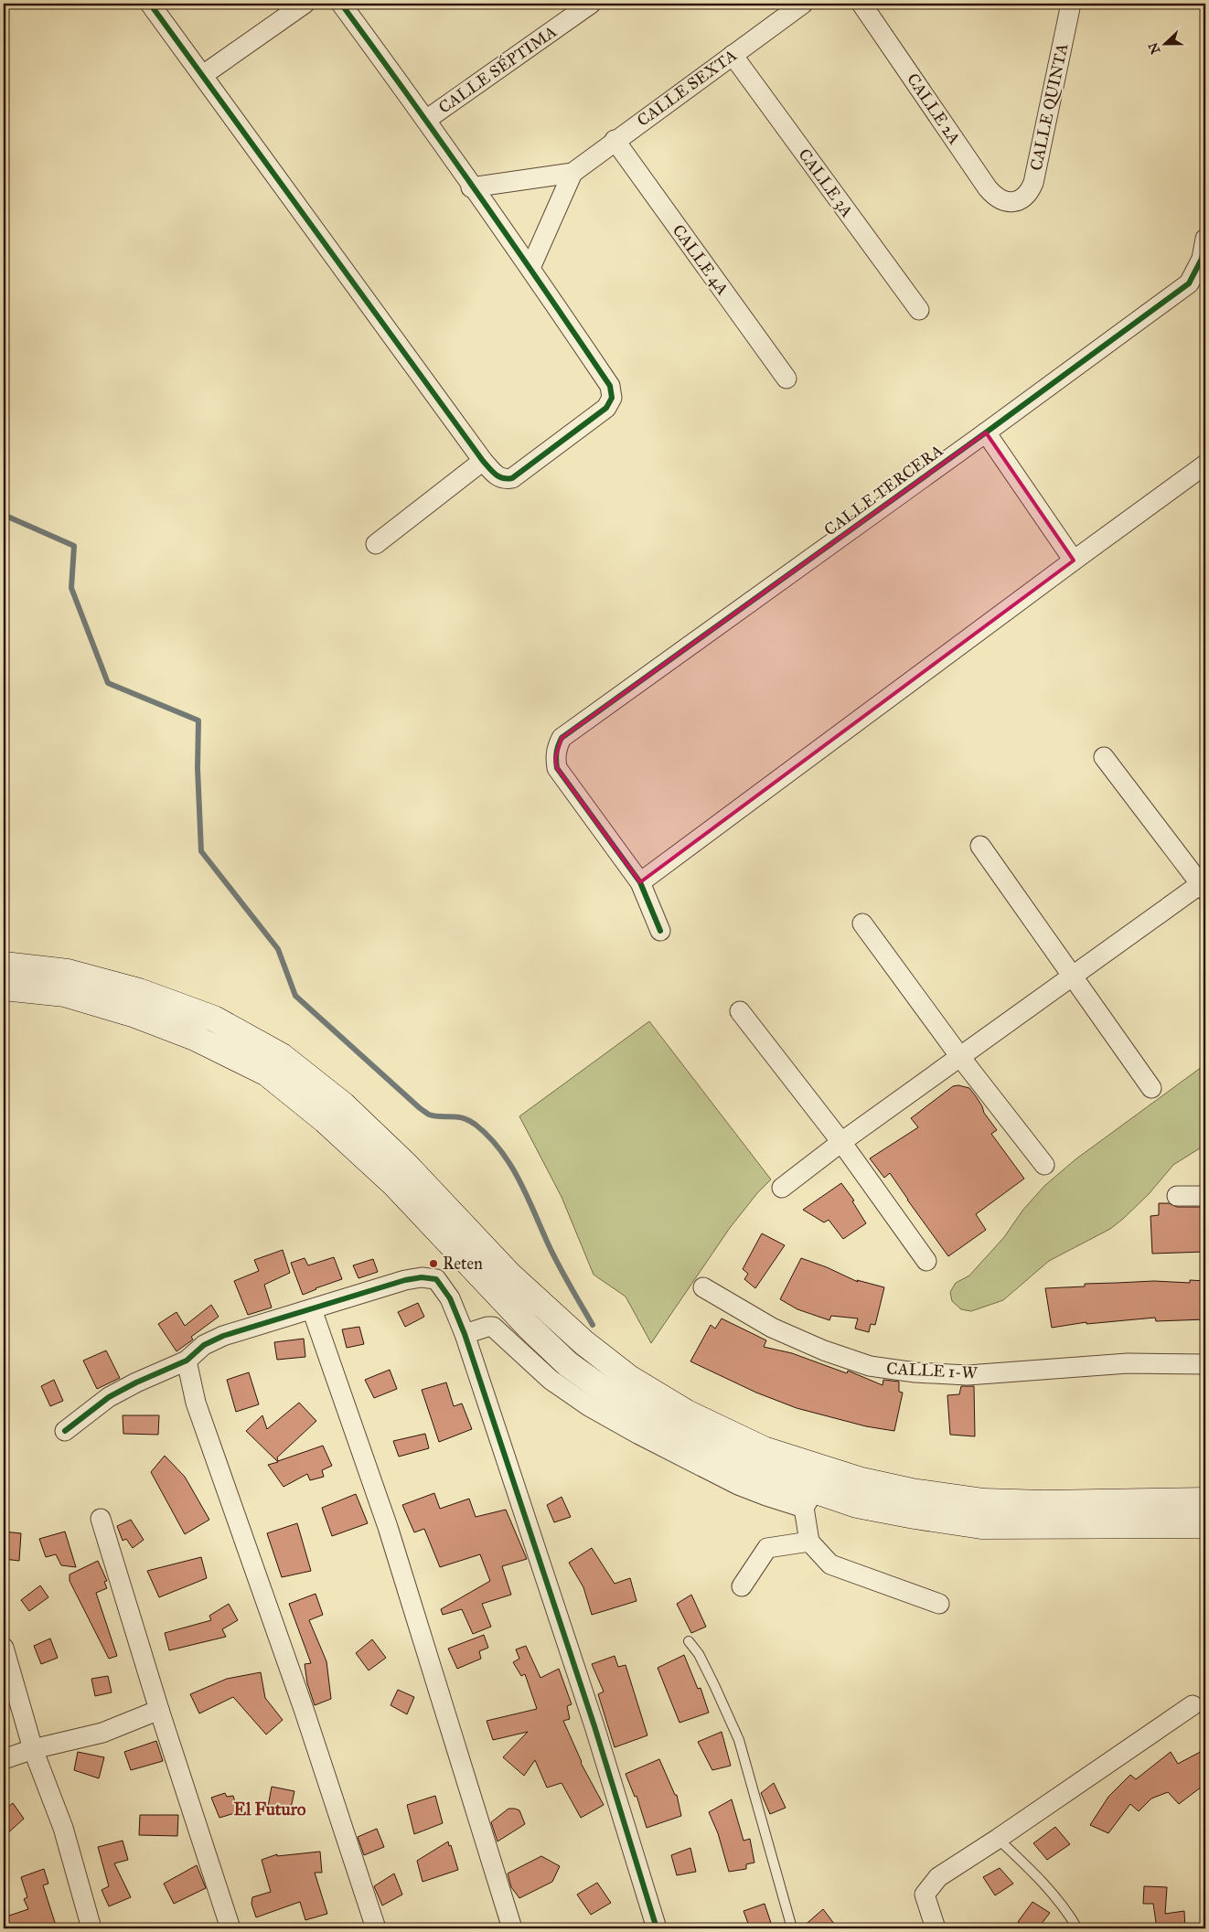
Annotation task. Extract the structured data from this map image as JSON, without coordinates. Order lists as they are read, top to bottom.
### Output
{
  "streets": {
    "street": [
      "CALLE SÉPTIMA",
      "CALLE SEXTA",
      "CALLE QUINTA",
      "CALLE 2A",
      "CALLE 3A",
      "CALLE 4A",
      "CALLE TERCERA",
      "CALLE 1-W"
    ]
  },
  "crossings": [
    ["CALLE SEXTA", "CALLE 3A"],
    ["CALLE SEXTA", "CALLE 4A"],
    ["CALLE QUINTA", "CALLE 2A"]
  ],
  "districts": ["El Futuro"],
  "places": ["Reten"],
  "north": "left"
}
